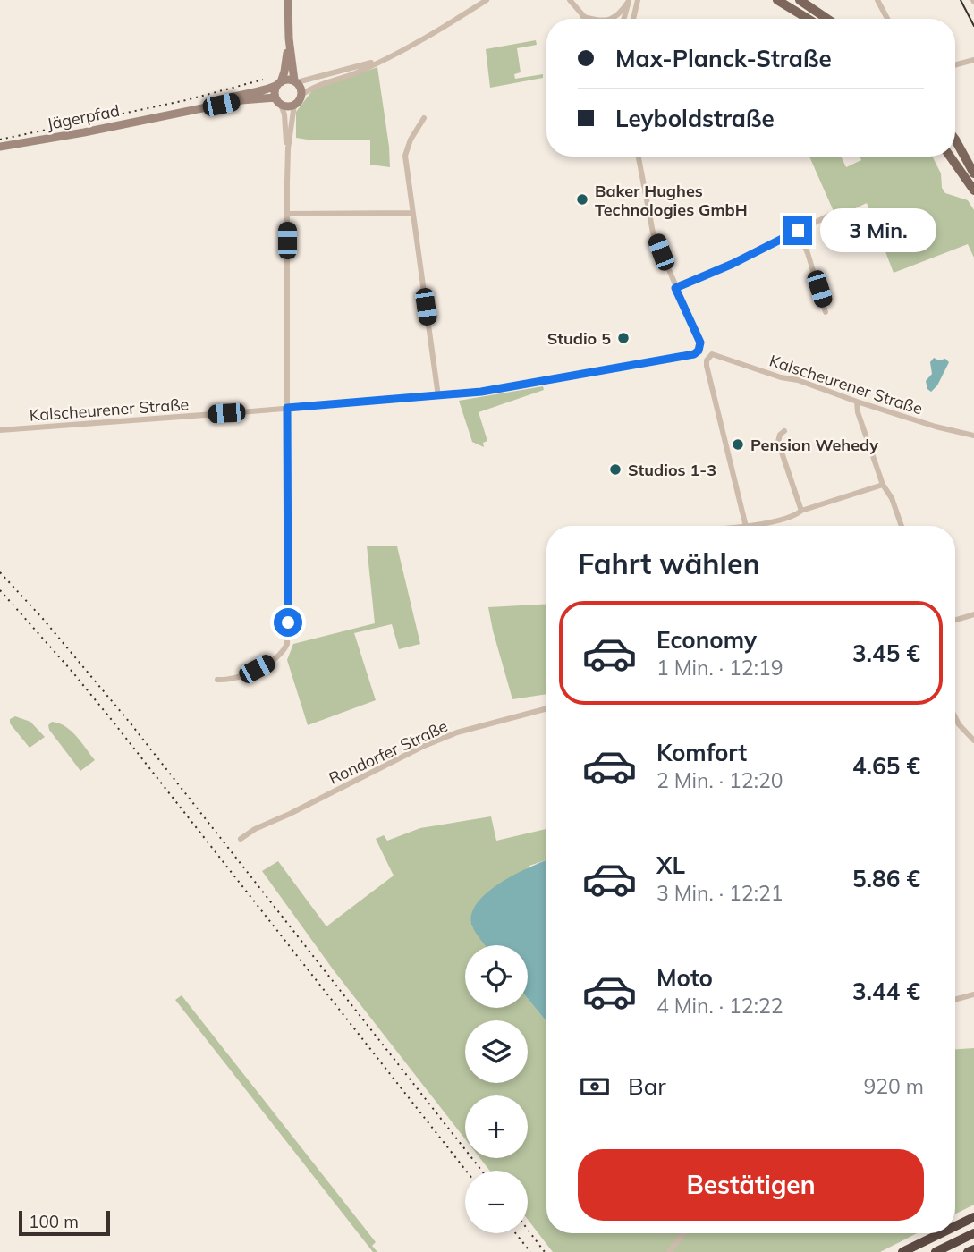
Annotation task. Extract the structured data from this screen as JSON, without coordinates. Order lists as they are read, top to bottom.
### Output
{
  "streets": {
    "main road": ["Jägerpfad"],
    "street": ["Kalscheurener Straße", "Rondorfer Straße"]
  },
  "places": [
    "Baker Hughes Technologies GmbH",
    "Studio 5",
    "Pension Wehedy",
    "Studios 1-3"
  ],
  "scale_bar": "100 m",
  "page": {
    "banner": ["Max-Planck-Straße", "Leyboldstraße"],
    "bubble": "3 Min.",
    "heading": "Fahrt wählen",
    "list": [
      {
        "name": "Economy",
        "note": "1 Min. · 12:19",
        "value": "3.45 €"
      },
      {
        "name": "Komfort",
        "note": "2 Min. · 12:20",
        "value": "4.65 €"
      },
      {
        "name": "XL",
        "note": "3 Min. · 12:21",
        "value": "5.86 €"
      },
      {
        "name": "Moto",
        "note": "4 Min. · 12:22",
        "value": "3.44 €"
      }
    ],
    "map_buttons": ["+", "−"],
    "pay": ["Bar", "920 m"],
    "buttons": "Bestätigen",
    "scale": "100 m"
  }
}
